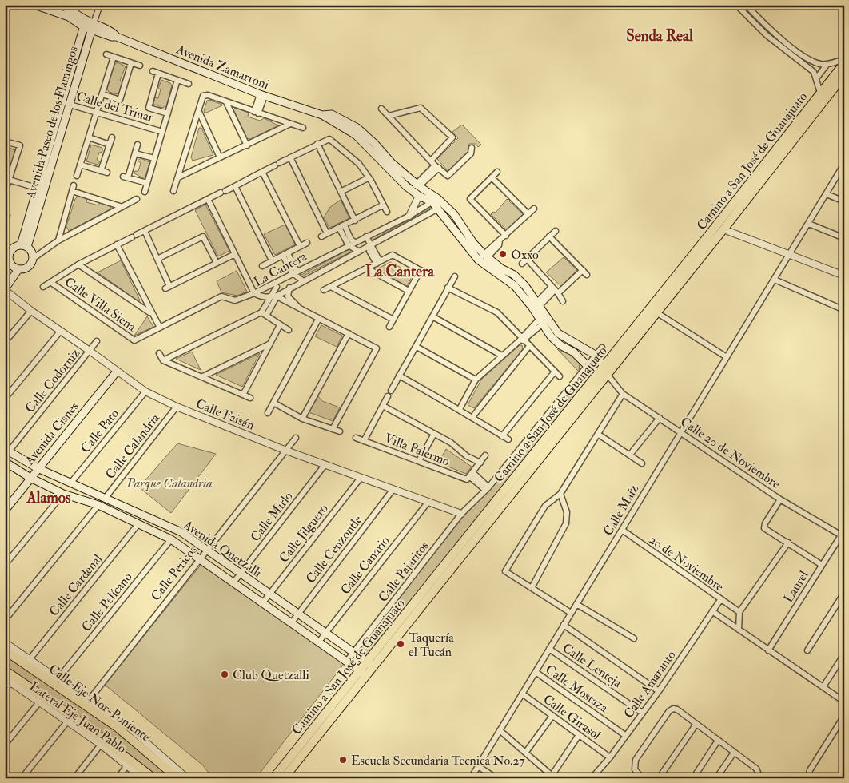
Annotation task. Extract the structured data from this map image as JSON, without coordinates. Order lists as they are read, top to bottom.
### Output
{
  "streets": {
    "main road": [
      "Avenida Zamarroni",
      "Avenida Paseo de los Flamingos",
      "Camino a San José de Guanajuato",
      "Avenida Cisnes",
      "Avenida Quetzalli",
      "Calle Eje Nor-Poniente"
    ],
    "street": [
      "Calle del Trinar",
      "La Cantera",
      "Calle Villa Siena",
      "Calle Codorniz",
      "Calle Faisán",
      "Calle Pato",
      "Calle Calandria",
      "Villa Palermo",
      "Calle 20 de Noviembre",
      "Calle Maíz",
      "Calle Mirlo",
      "Calle Jilguero",
      "Calle Cenzontle",
      "20 de Noviembre",
      "Calle Canario",
      "Calle Pajaritos",
      "Calle Pericos",
      "Calle Cardenal",
      "Laurel",
      "Calle Pelícano",
      "Calle Lenteja",
      "Calle Amaranto",
      "Calle Mostaza",
      "Lateral Eje Juan Pablo",
      "Calle Girasol"
    ]
  },
  "crossings": [
    ["Avenida Zamarroni", "Avenida Paseo de los Flamingos"],
    ["Calle del Trinar", "Avenida Paseo de los Flamingos"],
    ["Camino a San José de Guanajuato", "Calle 20 de Noviembre"],
    ["Camino a San José de Guanajuato", "Avenida Quetzalli"],
    ["La Cantera", "Calle Villa Siena"],
    ["Calle Codorniz", "Calle Faisán"],
    ["Calle Codorniz", "Avenida Quetzalli"],
    ["Calle Faisán", "Calle Pato"],
    ["Calle Faisán", "Avenida Cisnes"],
    ["Calle Faisán", "Calle Calandria"],
    ["Calle Faisán", "Calle Mirlo"],
    ["Calle Faisán", "Calle Jilguero"],
    ["Calle Faisán", "Calle Cenzontle"],
    ["Calle Faisán", "Calle Canario"],
    ["Calle Faisán", "Calle Pajaritos"],
    ["Calle Faisán", "Calle Pericos"],
    ["Calle Pato", "Avenida Quetzalli"],
    ["Avenida Cisnes", "Avenida Quetzalli"],
    ["Calle Calandria", "Avenida Quetzalli"],
    ["Calle 20 de Noviembre", "Calle Maíz"],
    ["Calle 20 de Noviembre", "Laurel"],
    ["Calle Maíz", "20 de Noviembre"],
    ["Calle Maíz", "Calle Lenteja"],
    ["Calle Maíz", "Calle Mostaza"],
    ["Calle Maíz", "Calle Girasol"],
    ["Calle Mirlo", "Avenida Quetzalli"],
    ["Calle Jilguero", "Avenida Quetzalli"],
    ["Avenida Quetzalli", "Calle Cenzontle"],
    ["Avenida Quetzalli", "Calle Canario"],
    ["Avenida Quetzalli", "Calle Pajaritos"],
    ["Avenida Quetzalli", "Calle Pericos"],
    ["Avenida Quetzalli", "Calle Cardenal"],
    ["Avenida Quetzalli", "Calle Pelícano"],
    ["20 de Noviembre", "Calle Amaranto"],
    ["Calle Pericos", "Calle Eje Nor-Poniente"],
    ["Calle Lenteja", "Calle Amaranto"],
    ["Calle Amaranto", "Calle Mostaza"],
    ["Calle Amaranto", "Calle Girasol"]
  ],
  "districts": ["Senda Real", "La Cantera", "Alamos"],
  "parks": ["Parque Calandria"],
  "places": [
    "Oxxo",
    "Taquería el Tucán",
    "Club Quetzalli",
    "Escuela Secundaria Tecnica No.27"
  ]
}
